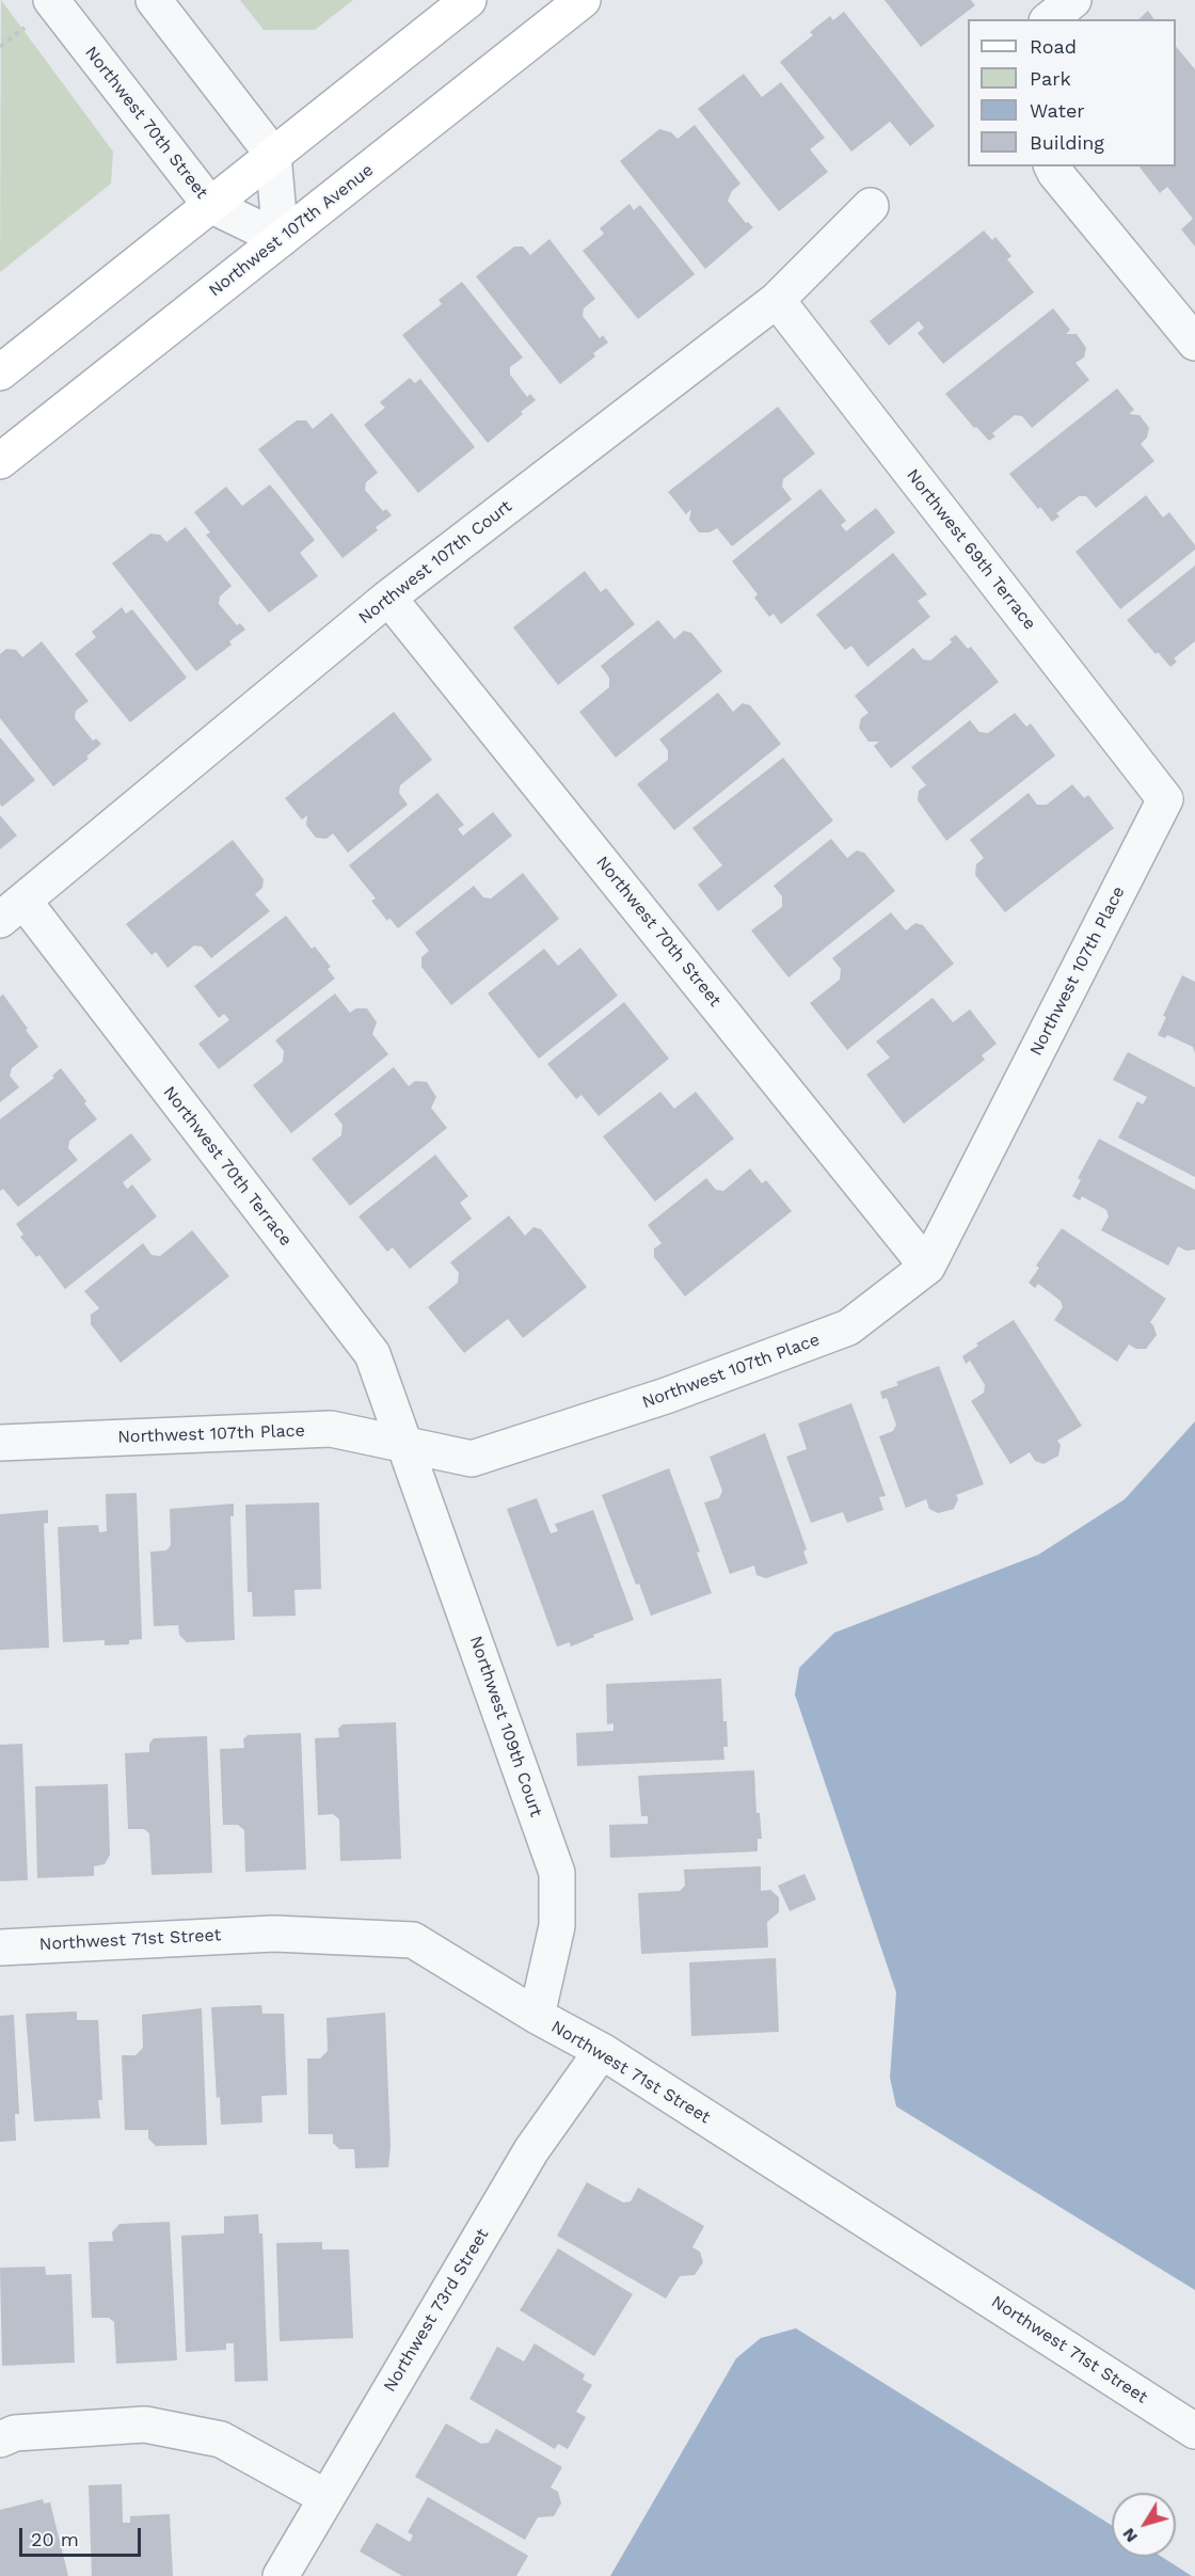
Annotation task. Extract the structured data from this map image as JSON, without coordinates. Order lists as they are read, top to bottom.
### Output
{
  "streets": {
    "main road": ["Northwest 107th Avenue"],
    "street": [
      "Northwest 70th Street",
      "Northwest 69th Terrace",
      "Northwest 107th Court",
      "Northwest 107th Place",
      "Northwest 70th Terrace",
      "Northwest 109th Court",
      "Northwest 71st Street",
      "Northwest 73rd Street"
    ]
  },
  "crossings": [
    ["Northwest 70th Street", "Northwest 107th Avenue"],
    ["Northwest 70th Street", "Northwest 107th Court"],
    ["Northwest 70th Street", "Northwest 107th Place"],
    ["Northwest 69th Terrace", "Northwest 107th Court"],
    ["Northwest 69th Terrace", "Northwest 107th Place"],
    ["Northwest 107th Court", "Northwest 70th Terrace"],
    ["Northwest 107th Place", "Northwest 70th Terrace"],
    ["Northwest 107th Place", "Northwest 109th Court"],
    ["Northwest 70th Terrace", "Northwest 109th Court"],
    ["Northwest 109th Court", "Northwest 71st Street"],
    ["Northwest 71st Street", "Northwest 73rd Street"]
  ],
  "legend": [
    "Road",
    "Park",
    "Water",
    "Building"
  ],
  "scale_bar": "20 m",
  "north": "bottom left"
}
